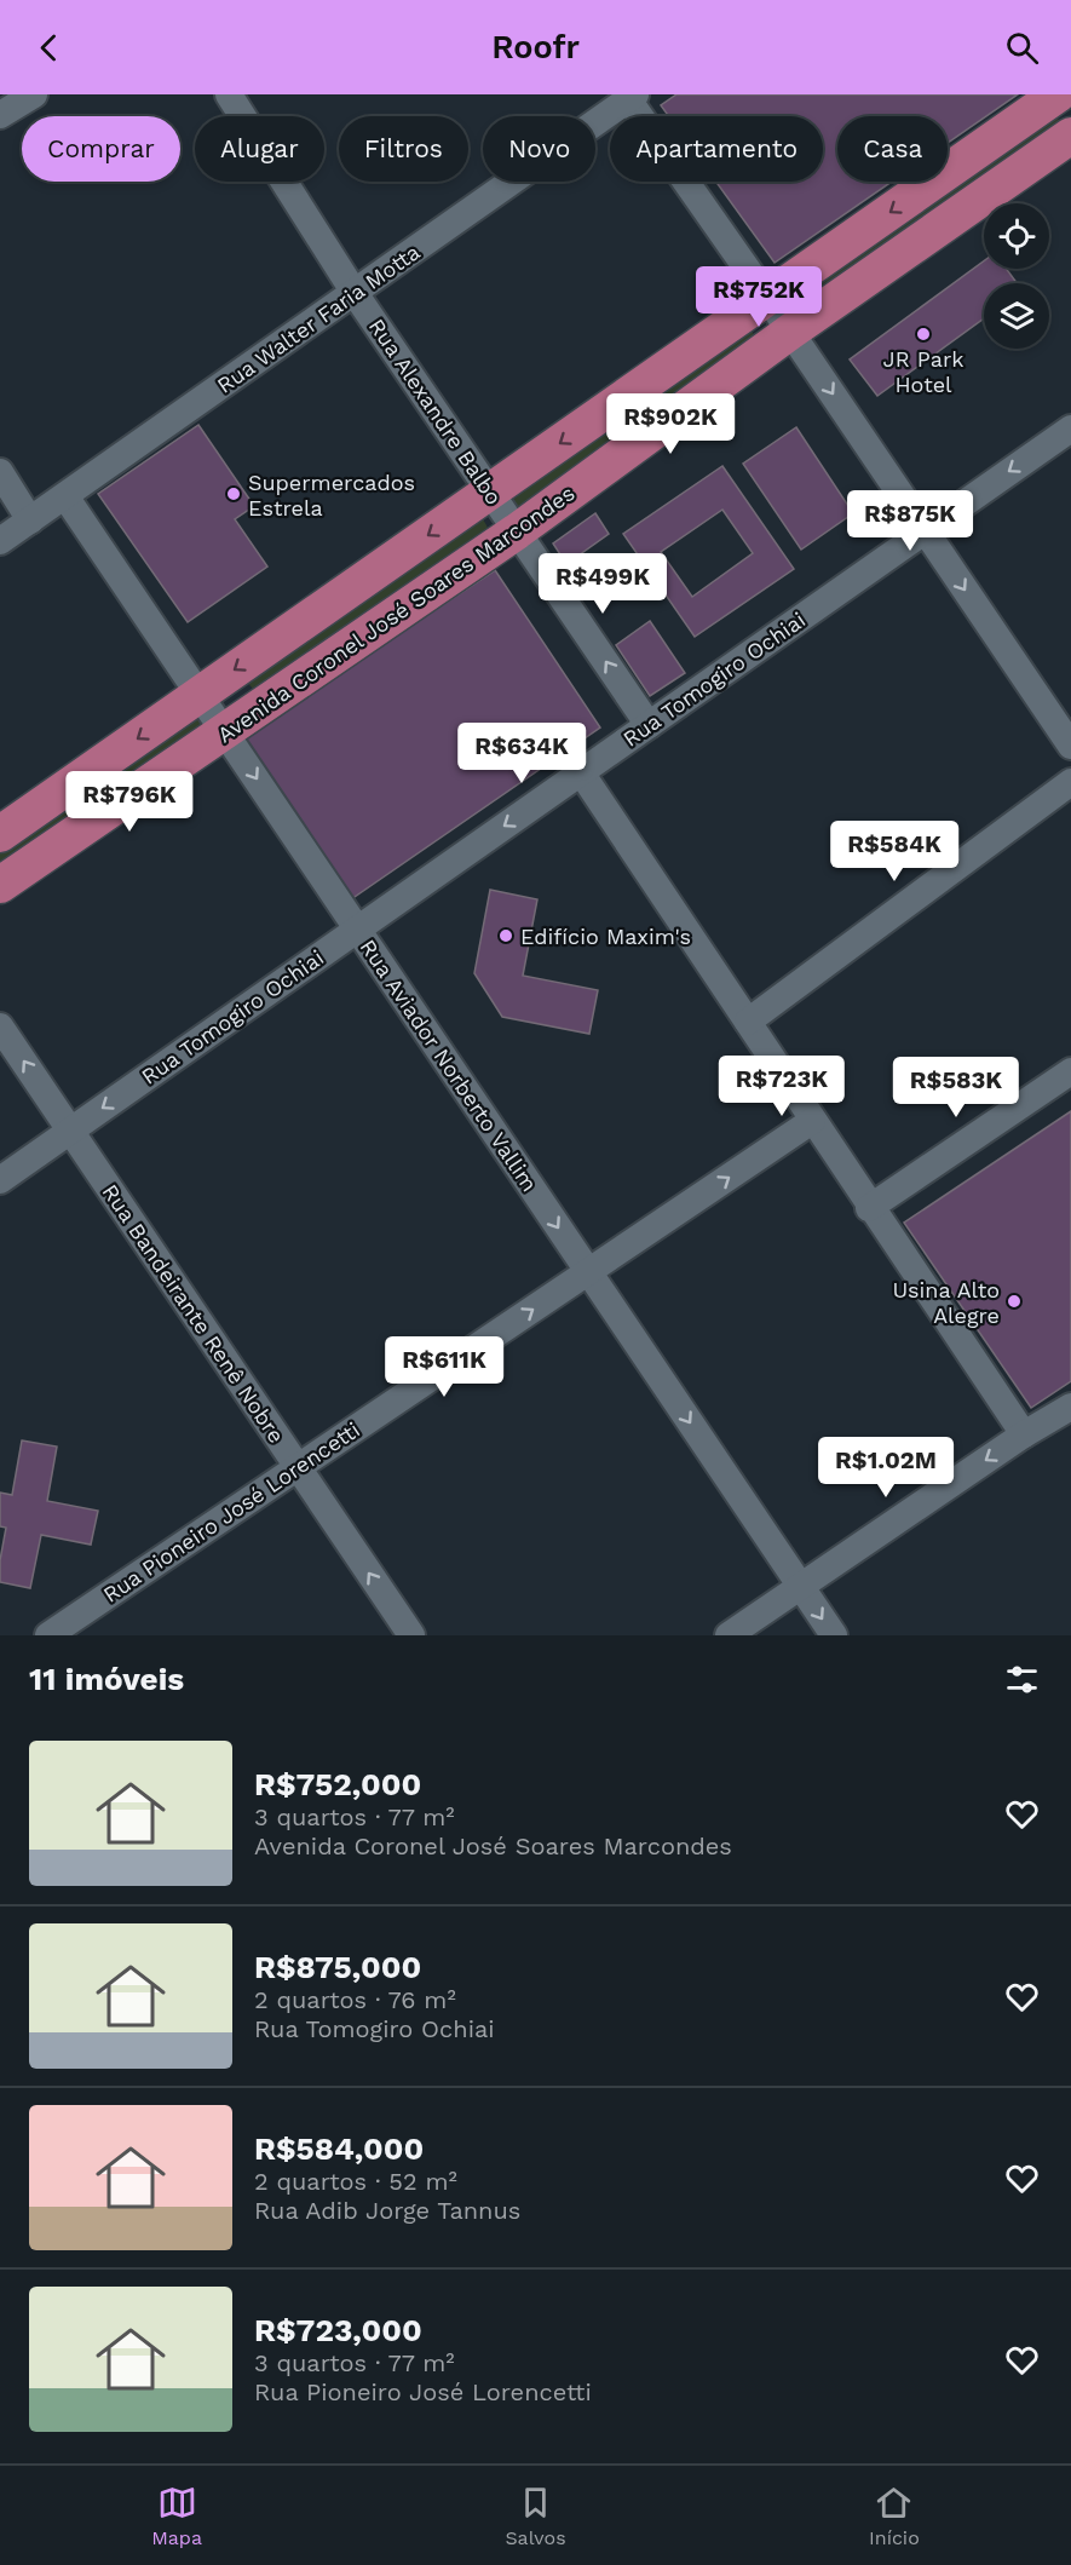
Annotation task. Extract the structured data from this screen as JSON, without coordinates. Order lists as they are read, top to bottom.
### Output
{
  "streets": {
    "main road": ["Avenida Coronel José Soares Marcondes"],
    "street": [
      "Rua Walter Faria Motta",
      "Rua Alexandre Balbo",
      "Rua Tomogiro Ochiai",
      "Rua Aviador Norberto Vallim",
      "Rua Bandeirante Renê Nobre",
      "Rua Pioneiro José Lorencetti"
    ]
  },
  "crossings": [
    ["Rua Walter Faria Motta", "Rua Alexandre Balbo"],
    ["Rua Walter Faria Motta", "Rua Aviador Norberto Vallim"],
    ["Rua Alexandre Balbo", "Avenida Coronel José Soares Marcondes"],
    ["Rua Alexandre Balbo", "Rua Tomogiro Ochiai"],
    ["Avenida Coronel José Soares Marcondes", "Rua Aviador Norberto Vallim"],
    ["Rua Tomogiro Ochiai", "Rua Aviador Norberto Vallim"],
    ["Rua Tomogiro Ochiai", "Rua Bandeirante Renê Nobre"],
    ["Rua Aviador Norberto Vallim", "Rua Pioneiro José Lorencetti"],
    ["Rua Bandeirante Renê Nobre", "Rua Pioneiro José Lorencetti"]
  ],
  "one_way": [
    "Rua Tomogiro Ochiai",
    "Rua Aviador Norberto Vallim",
    "Rua Bandeirante Renê Nobre",
    "Rua Pioneiro José Lorencetti"
  ],
  "places": [
    "JR Park Hotel",
    "Supermercados Estrela",
    "Edifício Maxim's",
    "Usina Alto Alegre"
  ],
  "page": {
    "header": "Roofr",
    "chip": [
      "Comprar",
      "Alugar",
      "Filtros",
      "Novo",
      "Apartamento",
      "Casa"
    ],
    "price": [
      "R$752K",
      "R$902K",
      "R$875K",
      "R$499K",
      "R$634K",
      "R$796K",
      "R$584K",
      "R$723K",
      "R$583K",
      "R$611K",
      "R$1.02M"
    ],
    "heading": "11 imóveis",
    "list": [
      {
        "name": "R$752,000",
        "note": "3 quartos · 77 m² · Avenida Coronel José Soares Marcondes"
      },
      {
        "name": "R$875,000",
        "note": "2 quartos · 76 m² · Rua Tomogiro Ochiai"
      },
      {
        "name": "R$584,000",
        "note": "2 quartos · 52 m² · Rua Adib Jorge Tannus"
      },
      {
        "name": "R$723,000",
        "note": "3 quartos · 77 m² · Rua Pioneiro José Lorencetti"
      }
    ],
    "tabs": ["Mapa", "Salvos", "Início"]
  }
}
